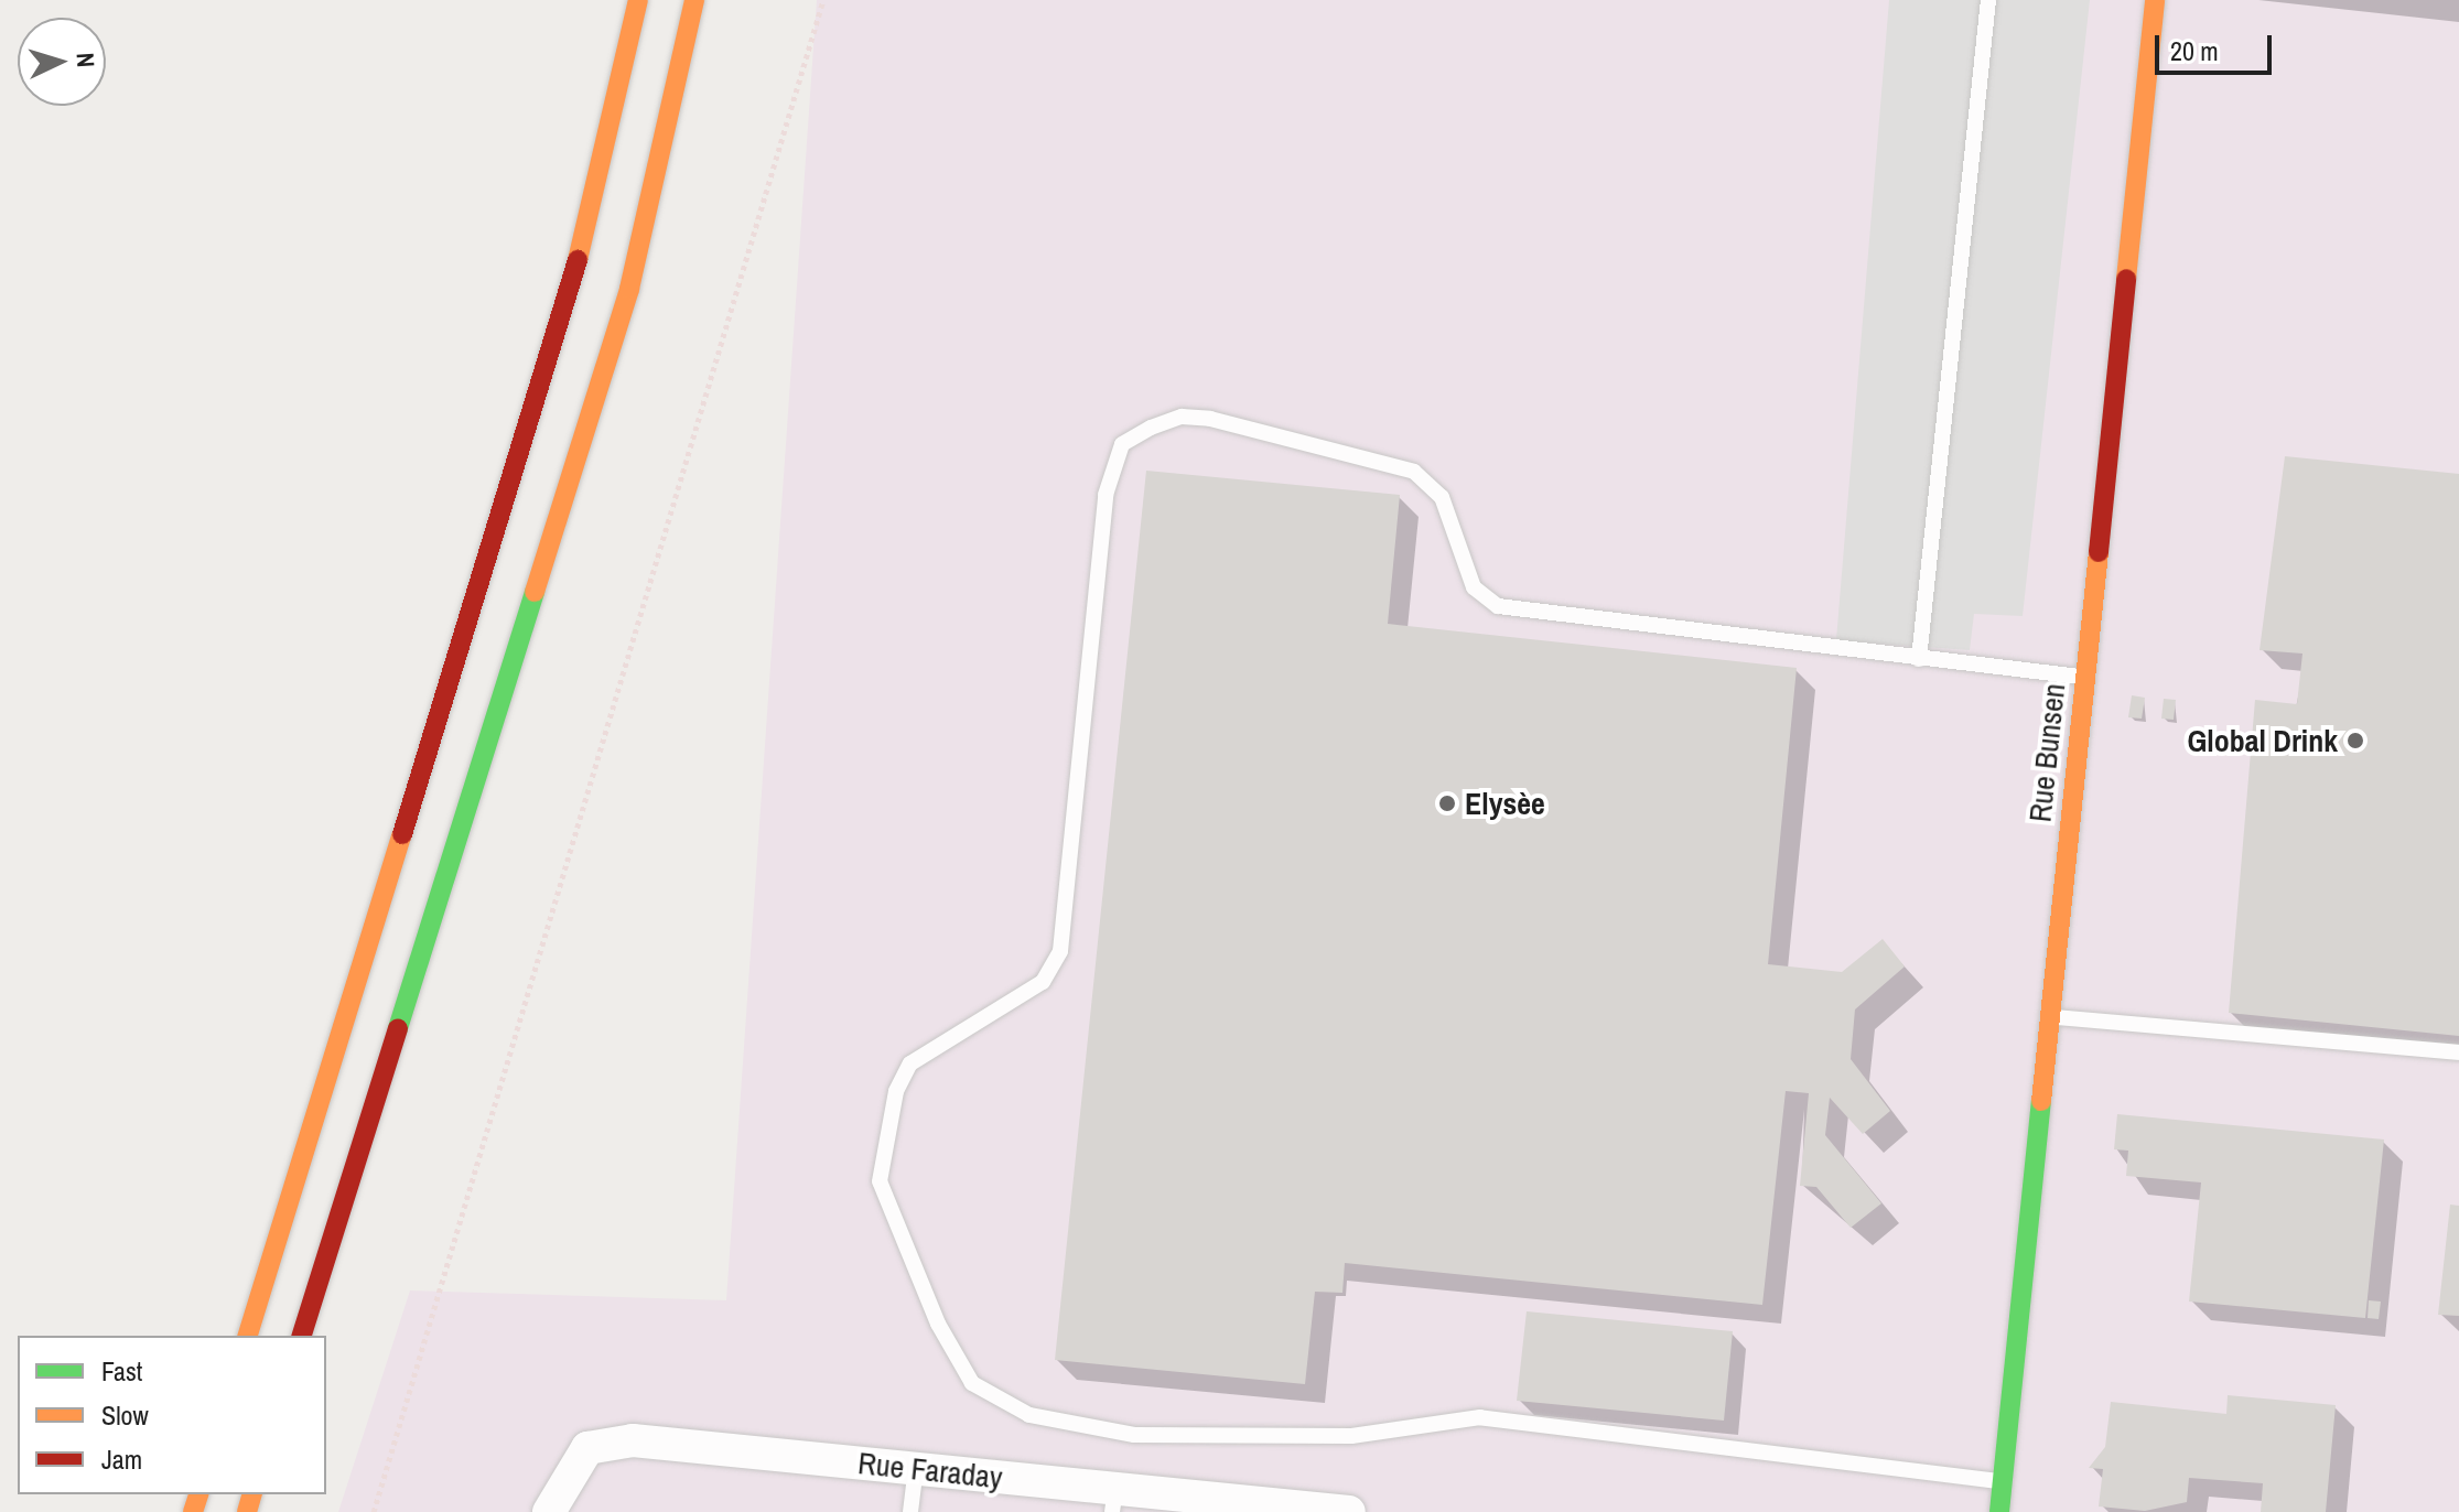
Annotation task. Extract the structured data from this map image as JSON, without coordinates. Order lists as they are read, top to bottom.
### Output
{
  "streets": {
    "main road": ["Rue Bunsen"],
    "street": ["Rue Faraday"]
  },
  "places": ["Global Drink", "Elysèe"],
  "legend": ["Fast", "Slow", "Jam"],
  "scale_bar": "20 m",
  "north": "right"
}
